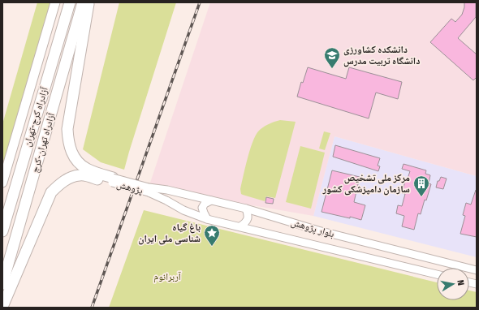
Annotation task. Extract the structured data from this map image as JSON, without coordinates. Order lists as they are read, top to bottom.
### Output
{
  "streets": {
    "highway": ["آزادراه کرج-تهران", "آزادراه تهران-کرج"],
    "street": ["پژوهش", "بلوار پژوهش"]
  },
  "crossings": [
    ["پژوهش", "بلوار پژوهش"]
  ],
  "parks": ["آربرانوم"],
  "places": {
    "school or university": ["دانشکده کشاورزی دانشگاه تربیت مدرس"],
    "building": ["مرکز ملی تشخیص سازمان دامپزشکی کشور"],
    "place": ["باغ گیاه‌ شناسی ملی ایران"]
  },
  "north": "right"
}
